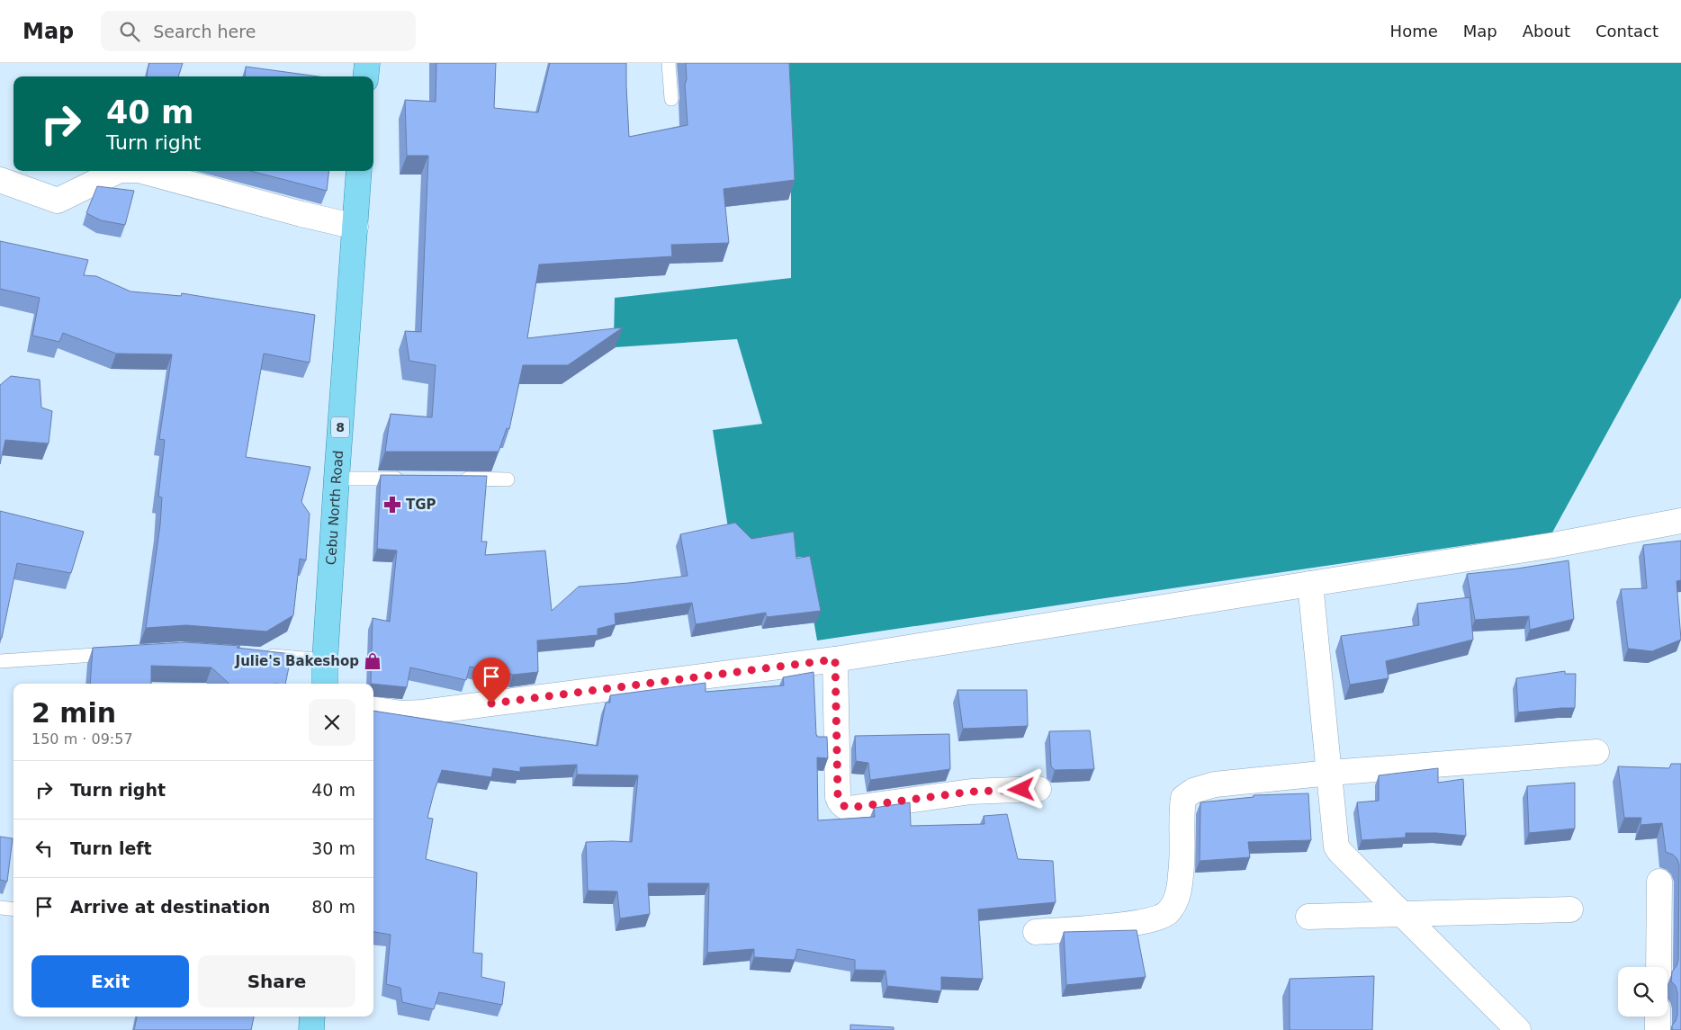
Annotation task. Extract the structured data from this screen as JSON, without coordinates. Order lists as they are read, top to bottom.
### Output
{
  "streets": {
    "main road": ["8", "Cebu North Road"]
  },
  "places": {
    "pharmacy": ["TGP"],
    "shop": ["Julie's Bakeshop"]
  },
  "page": {
    "header": "Map",
    "search": "Search here",
    "nav": [
      "Home",
      "Map",
      "About",
      "Contact"
    ],
    "turn": ["40 m", "Turn right"],
    "heading": ["2 min", "150 m · 09:57"],
    "list": [
      {
        "name": "Turn right",
        "value": "40 m"
      },
      {
        "name": "Turn left",
        "value": "30 m"
      },
      {
        "name": "Arrive at destination",
        "value": "80 m"
      }
    ],
    "buttons": ["Exit", "Share"]
  }
}
